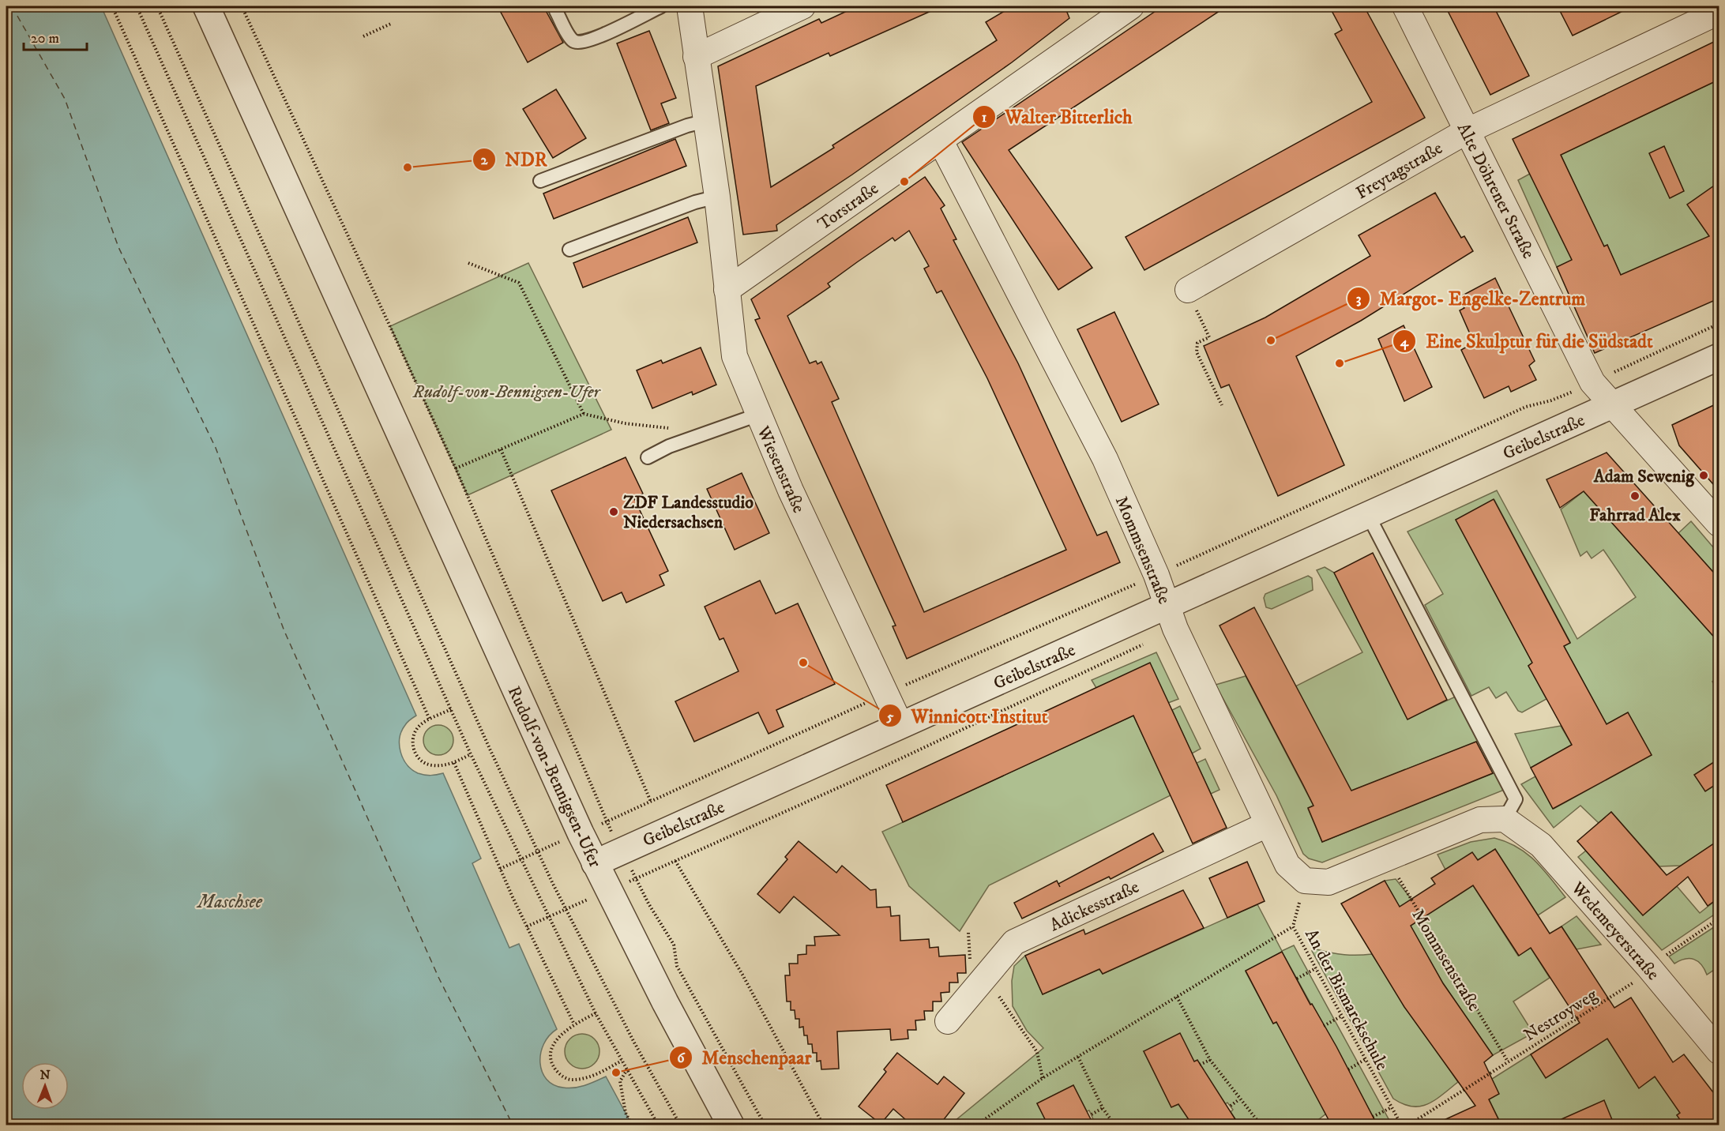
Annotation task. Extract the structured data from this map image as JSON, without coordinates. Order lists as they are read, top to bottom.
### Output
{
  "streets": {
    "street": [
      "Freytagstraße",
      "Alte Döhrener Straße",
      "Torstraße",
      "Geibelstraße",
      "Wiesenstraße",
      "Mommsenstraße",
      "Rudolf-von-Bennigsen-Ufer",
      "Adickesstraße",
      "Wedemeyerstraße"
    ],
    "path": ["An der Bismarckschule", "Nestroyweg"]
  },
  "crossings": [
    ["Freytagstraße", "Alte Döhrener Straße"],
    ["Alte Döhrener Straße", "Geibelstraße"],
    ["Torstraße", "Wiesenstraße"],
    ["Torstraße", "Mommsenstraße"],
    ["Geibelstraße", "Wiesenstraße"],
    ["Geibelstraße", "Mommsenstraße"],
    ["Geibelstraße", "Rudolf-von-Bennigsen-Ufer"],
    ["Mommsenstraße", "Adickesstraße"],
    ["Mommsenstraße", "An der Bismarckschule"],
    ["Mommsenstraße", "Nestroyweg"],
    ["Wedemeyerstraße", "Nestroyweg"]
  ],
  "water": ["Maschsee"],
  "parks": ["Rudolf-von-Bennigsen-Ufer"],
  "places": [
    "NDR",
    "Walter Bitterlich",
    "Margot- Engelke-Zentrum",
    "Eine Skulptur für die Südstadt",
    "Adam Sewenig",
    "Fahrrad Alex",
    "ZDF Landesstudio Niedersachsen",
    "Winnicott Institut",
    "Menschenpaar"
  ],
  "scale_bar": "20 m",
  "north": "top"
}
